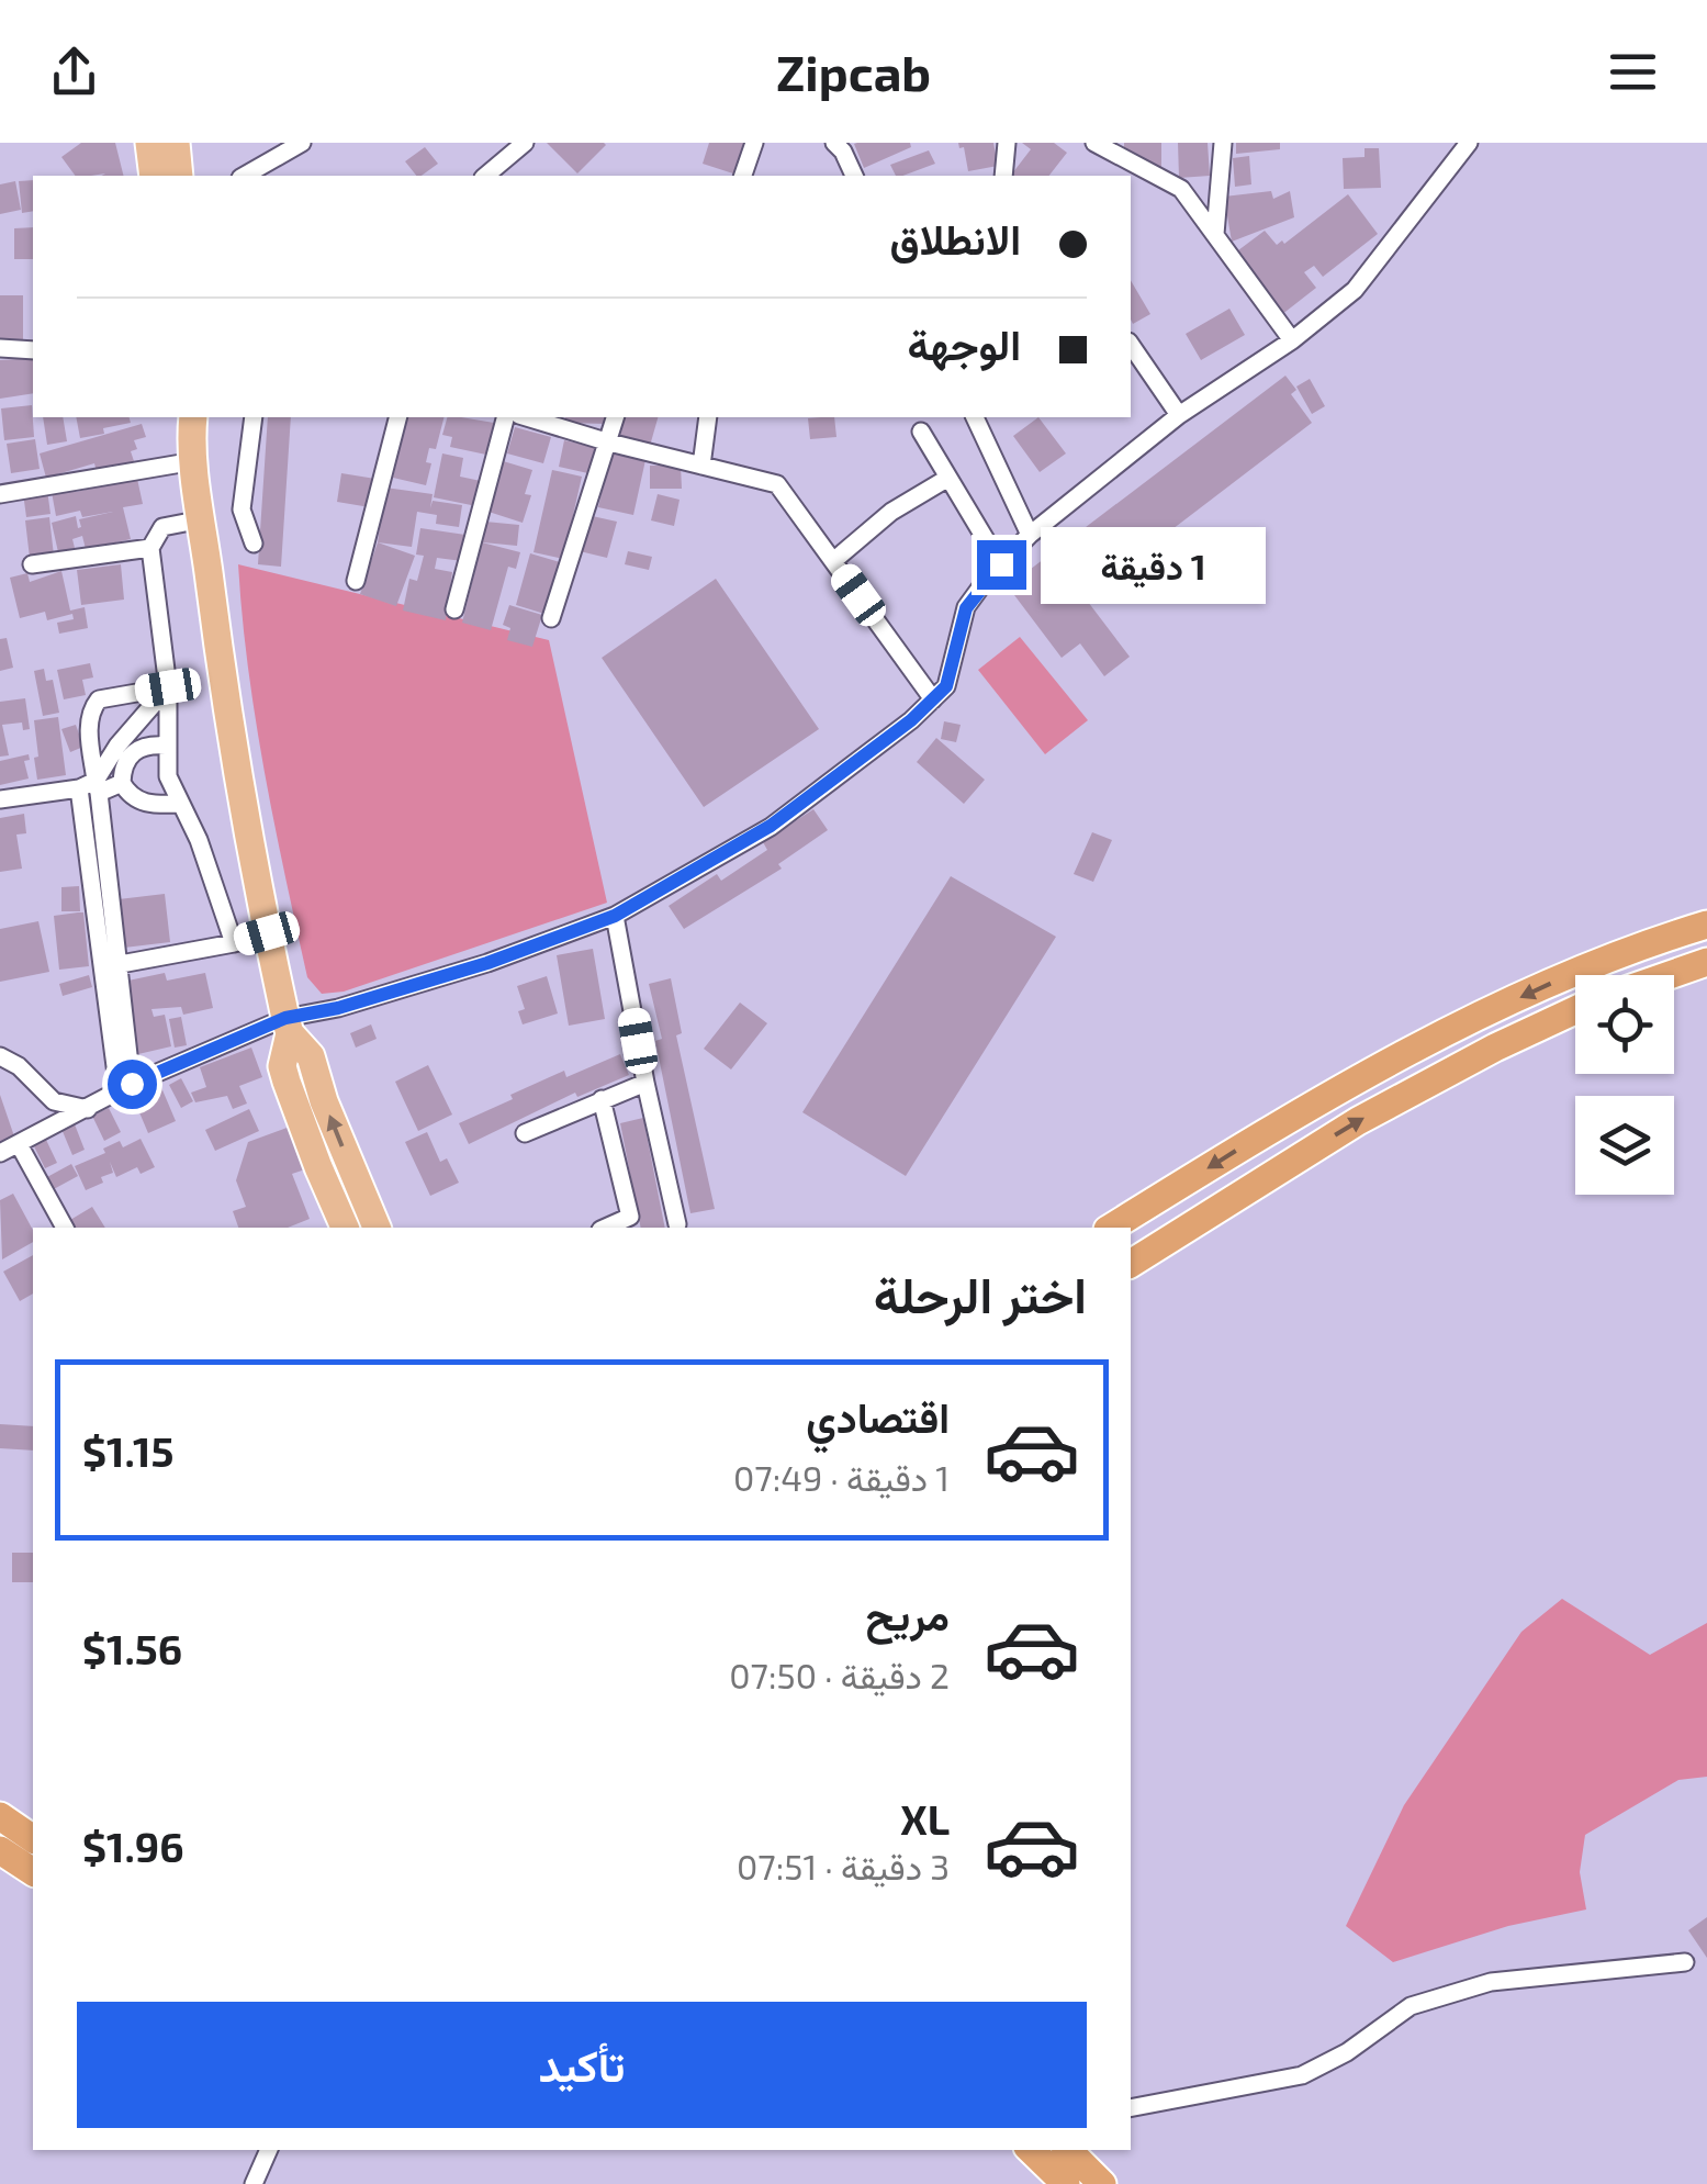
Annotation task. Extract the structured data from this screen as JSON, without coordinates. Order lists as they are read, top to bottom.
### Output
{
  "page": {
    "header": "Zipcab",
    "banner": ["الانطلاق", "الوجهة"],
    "bubble": "1 دقيقة",
    "heading": "اختر الرحلة",
    "list": [
      {
        "name": "اقتصادي",
        "note": "1 دقيقة · 07:49",
        "value": "$1.15"
      },
      {
        "name": "مريح",
        "note": "2 دقيقة · 07:50",
        "value": "$1.56"
      },
      {
        "name": "XL",
        "note": "3 دقيقة · 07:51",
        "value": "$1.96"
      }
    ],
    "buttons": "تأكيد"
  }
}
